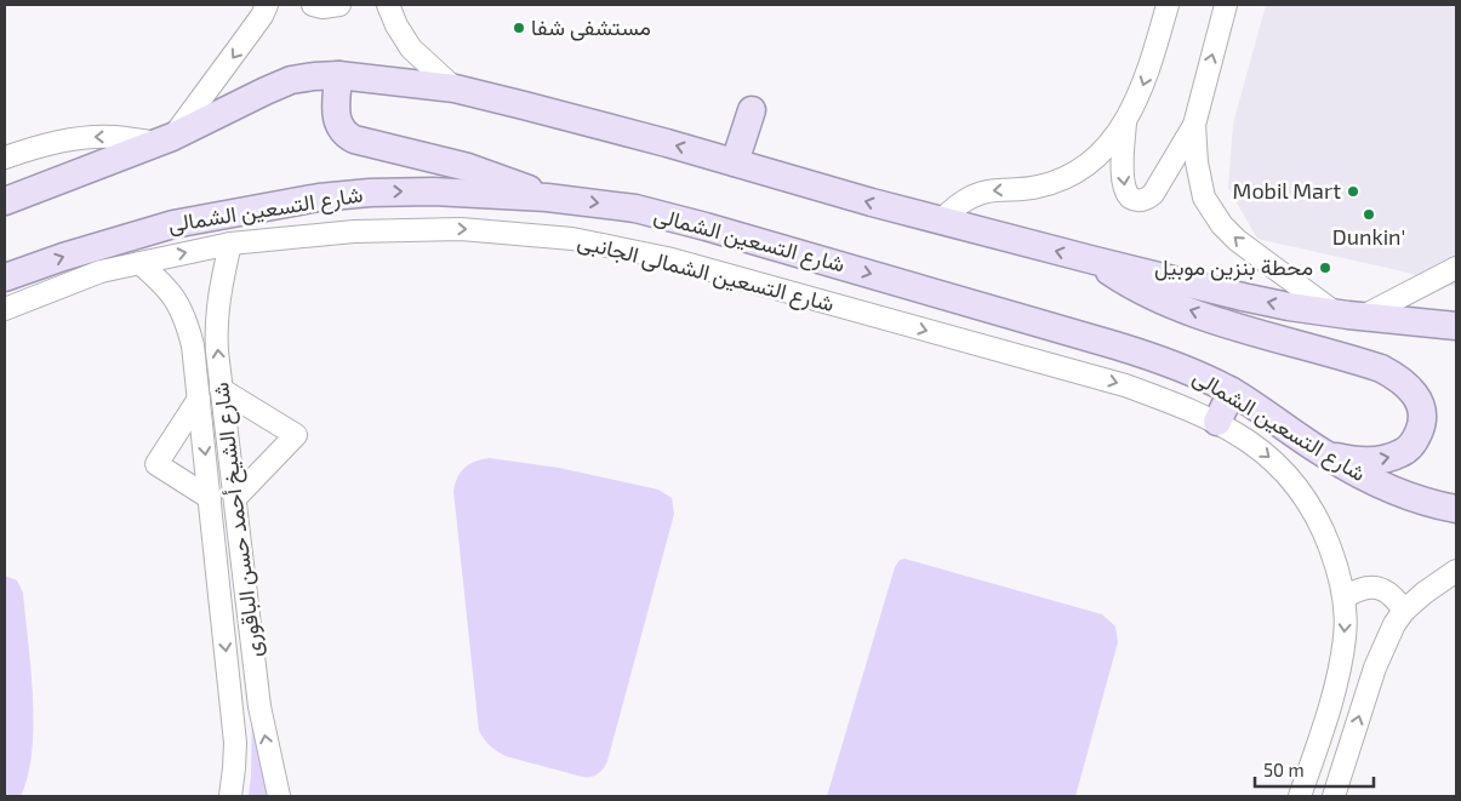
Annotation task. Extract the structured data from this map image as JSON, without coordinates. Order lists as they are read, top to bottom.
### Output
{
  "streets": {
    "main road": ["شارع التسعين الشمالى"],
    "street": ["شارع التسعين الشمالى الجانبى", "شارع الشيخ أحمد حسن الباقورى"]
  },
  "crossings": [
    ["شارع التسعين الشمالى الجانبى", "شارع الشيخ أحمد حسن الباقورى"]
  ],
  "one_way": ["شارع التسعين الشمالى الجانبى"],
  "places": [
    "مستشفى شفا",
    "Mobil Mart",
    "Dunkin'",
    "محطة بنزين موبيل"
  ],
  "scale_bar": "50 m"
}
